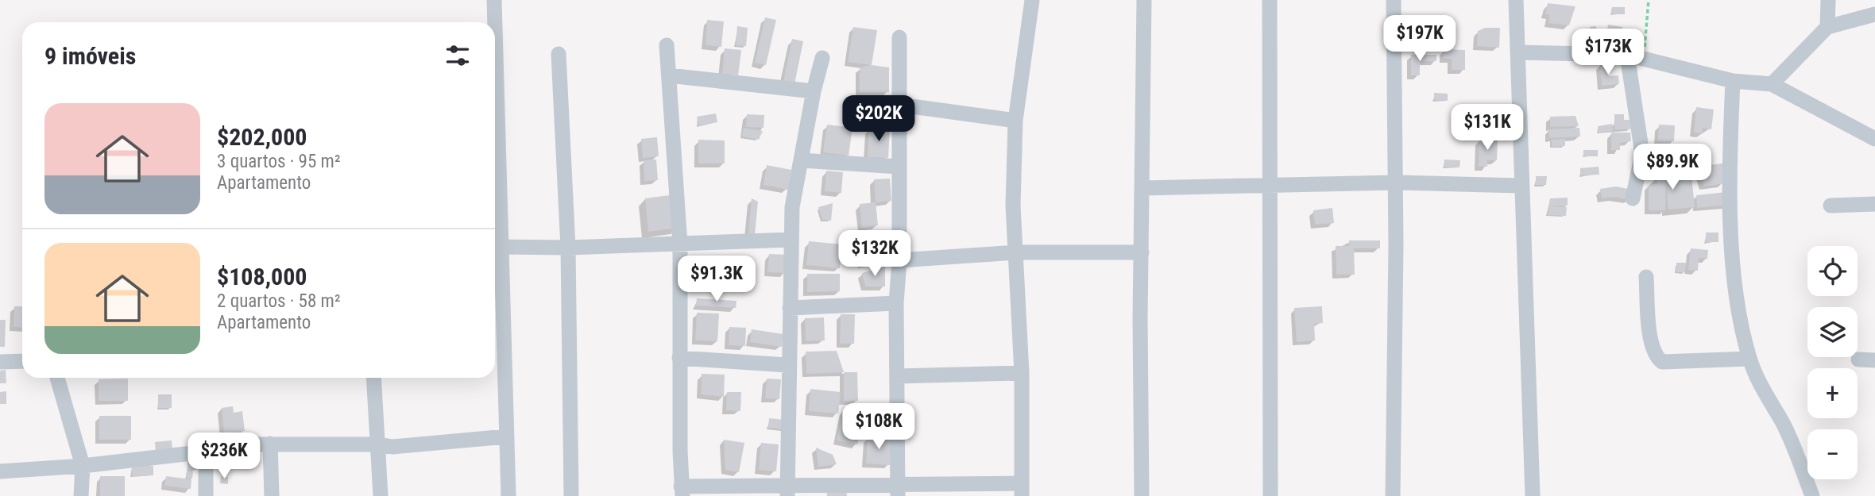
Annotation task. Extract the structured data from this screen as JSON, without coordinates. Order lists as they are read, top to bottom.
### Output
{
  "page": {
    "price": [
      "$197K",
      "$173K",
      "$202K",
      "$131K",
      "$89.9K",
      "$132K",
      "$91.3K",
      "$108K",
      "$236K"
    ],
    "heading": "9 imóveis",
    "list": [
      {
        "name": "$202,000",
        "note": "3 quartos · 95 m² · Apartamento"
      },
      {
        "name": "$108,000",
        "note": "2 quartos · 58 m² · Apartamento"
      }
    ],
    "map_buttons": ["+", "−"]
  }
}
